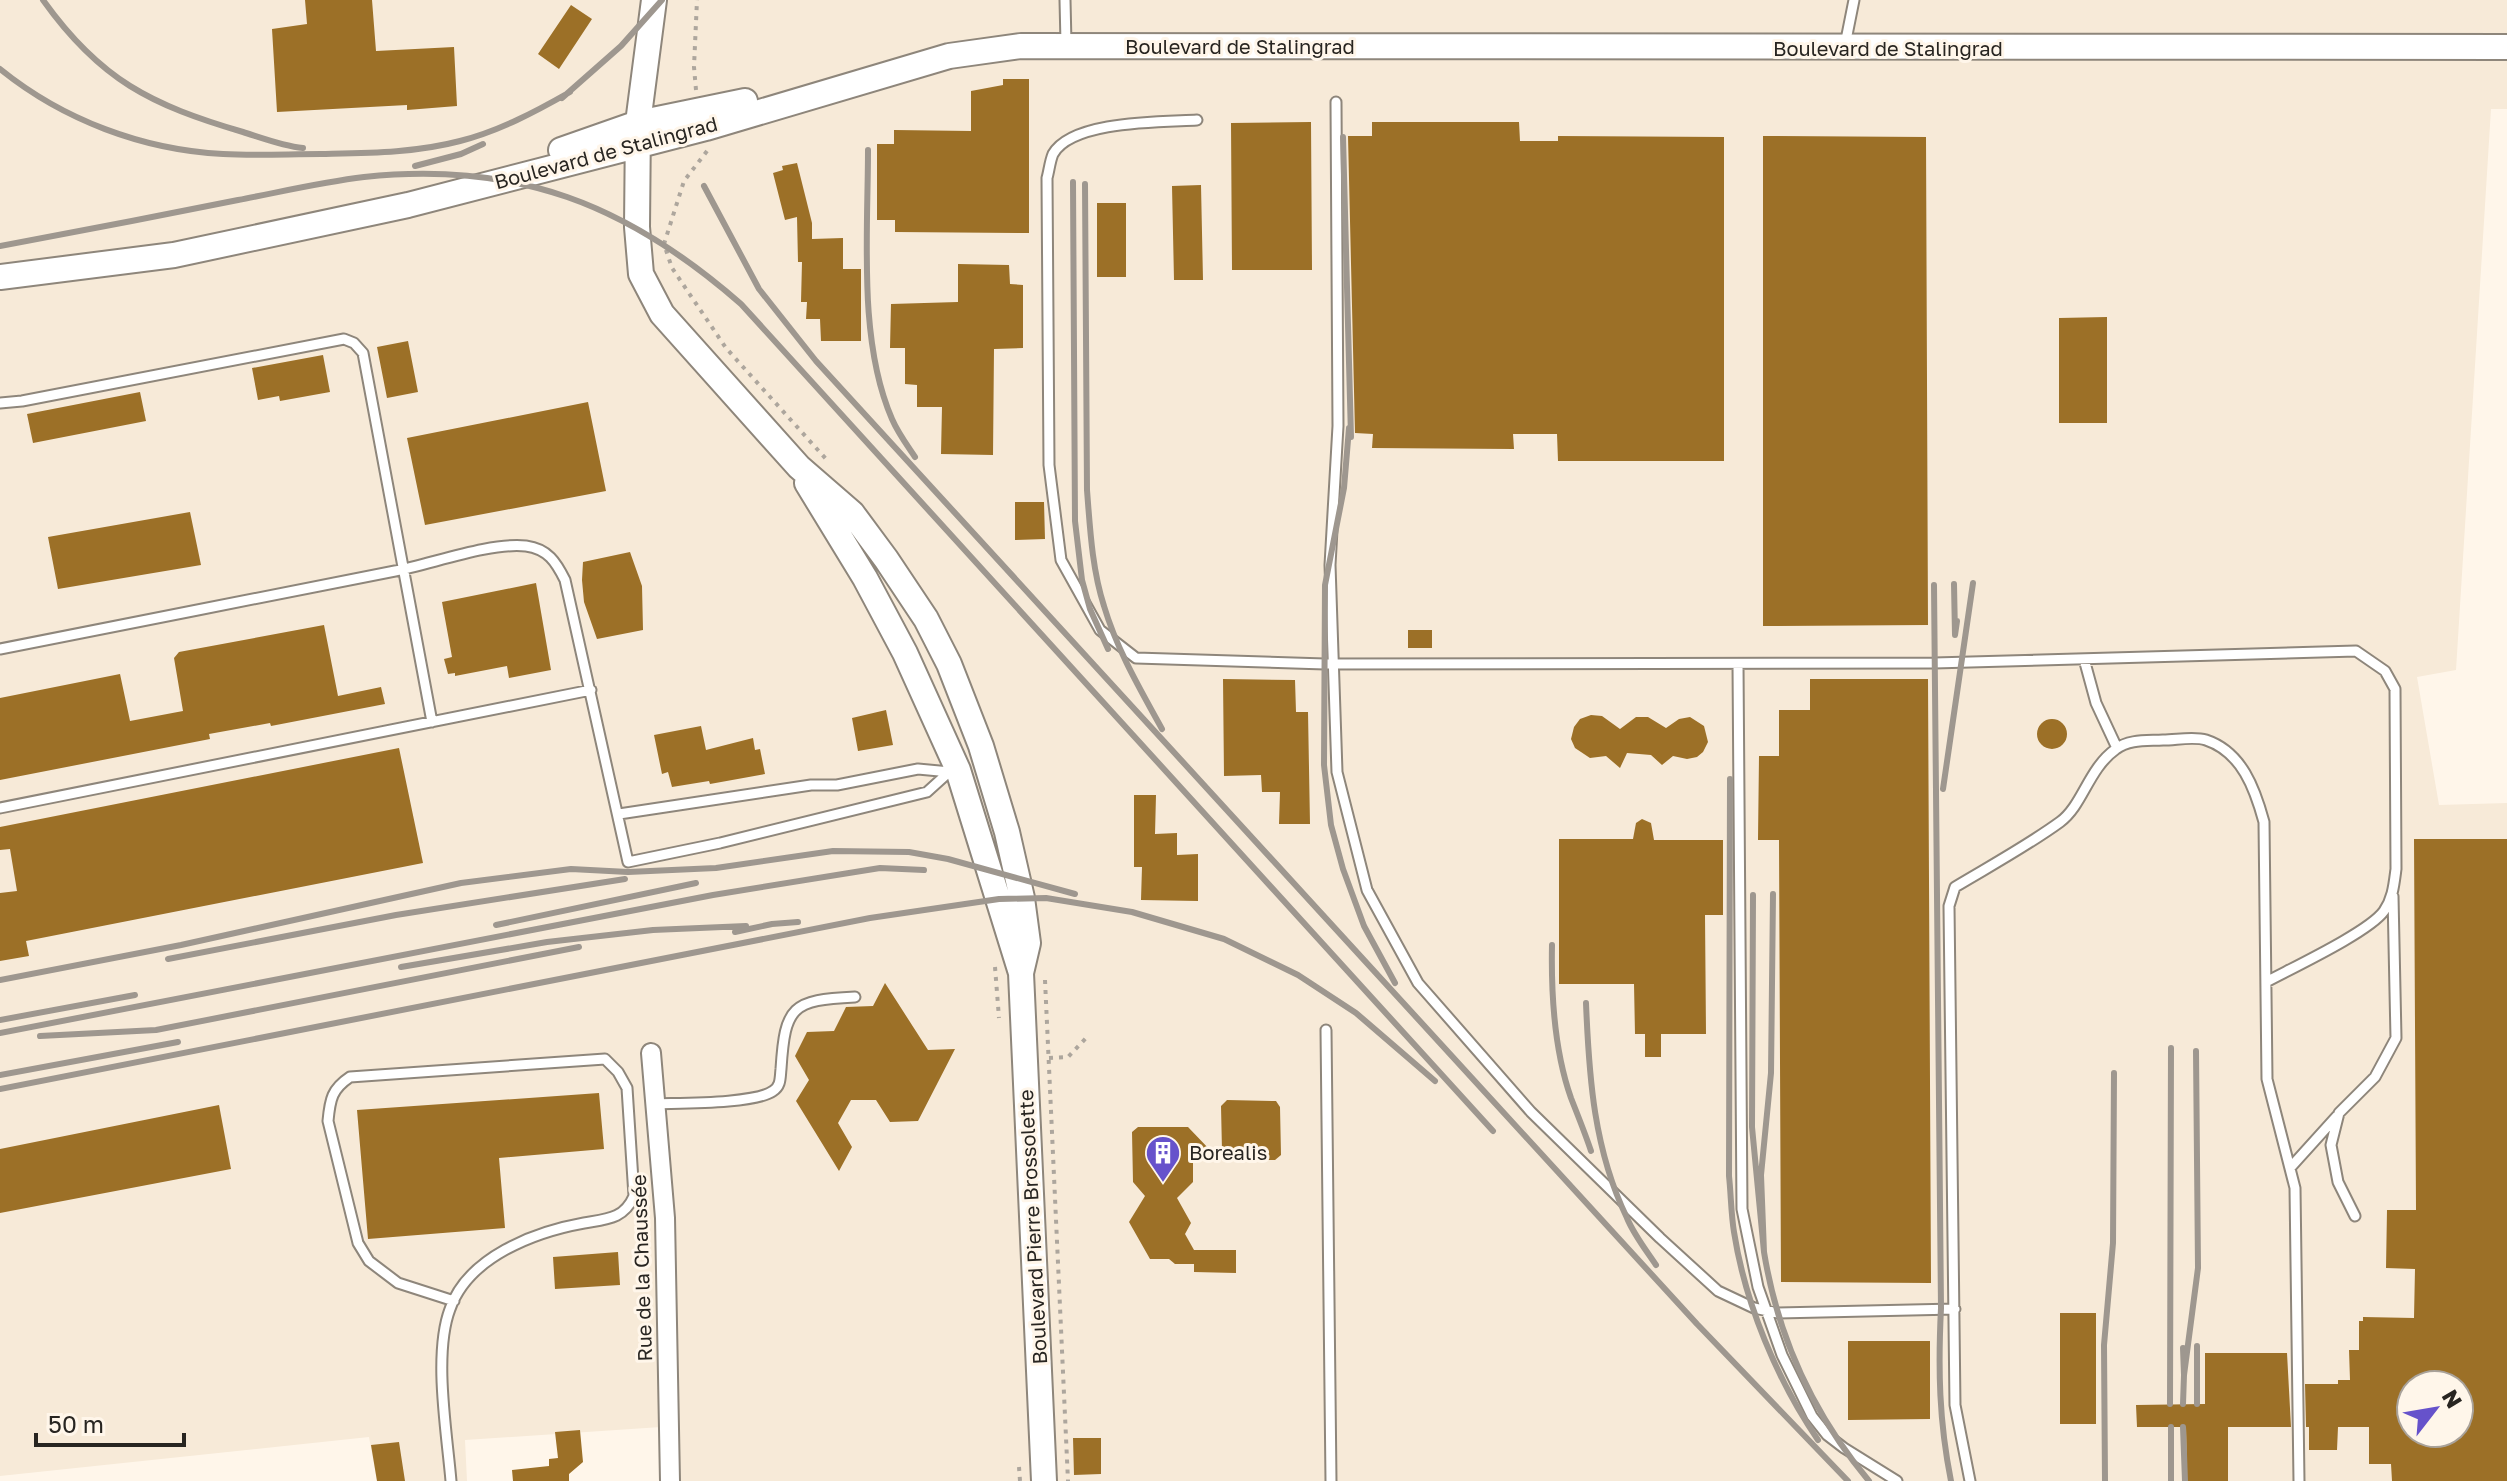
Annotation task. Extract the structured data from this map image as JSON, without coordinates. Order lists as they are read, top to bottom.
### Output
{
  "streets": {
    "main road": ["Boulevard de Stalingrad", "Boulevard Pierre Brossolette"],
    "street": ["Rue de la Chaussée"]
  },
  "crossings": [
    ["Boulevard de Stalingrad", "Boulevard Pierre Brossolette"]
  ],
  "places": {
    "building": ["Borealis"]
  },
  "scale_bar": "50 m",
  "north": "top right"
}
